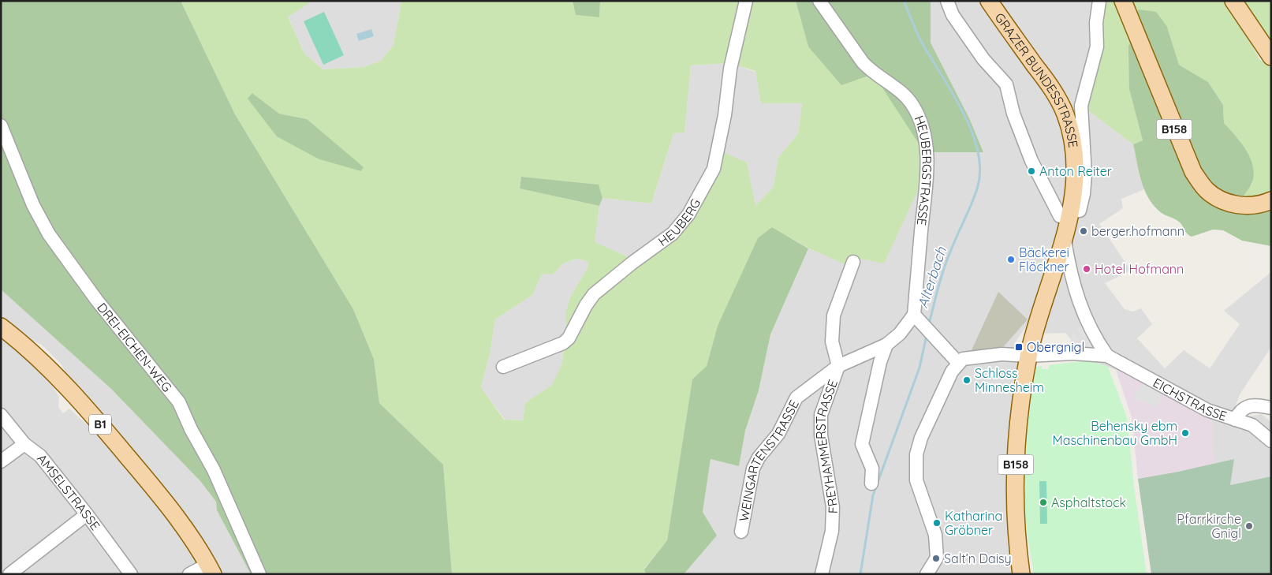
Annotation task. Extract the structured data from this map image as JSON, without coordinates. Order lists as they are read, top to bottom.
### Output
{
  "streets": {
    "main road": ["GRAZER BUNDESSTRASSE", "B158", "B1"],
    "street": [
      "HEUBERGSTRASSE",
      "HEUBERG",
      "DREI-EICHEN-WEG",
      "EICHSTRASSE",
      "FREYHAMMERSTRASSE",
      "WEINGARTENSTRASSE",
      "AMSELSTRASSE"
    ]
  },
  "crossings": [
    ["GRAZER BUNDESSTRASSE", "B158"],
    ["GRAZER BUNDESSTRASSE", "EICHSTRASSE"],
    ["B158", "EICHSTRASSE"],
    ["HEUBERGSTRASSE", "WEINGARTENSTRASSE"],
    ["FREYHAMMERSTRASSE", "WEINGARTENSTRASSE"]
  ],
  "water": ["Alterbach"],
  "places": {
    "other": [
      "Anton Reiter",
      "berger.hofmann",
      "Bäckerei Flöckner",
      "Hotel Hofmann",
      "Schloss Minnesheim",
      "Behensky ebm Maschinenbau GmbH",
      "Asphaltstock",
      "Katharina Gröbner",
      "Pfarrkirche Gnigl",
      "Salt’n Daisy"
    ],
    "transit": ["Obergnigl"]
  }
}
